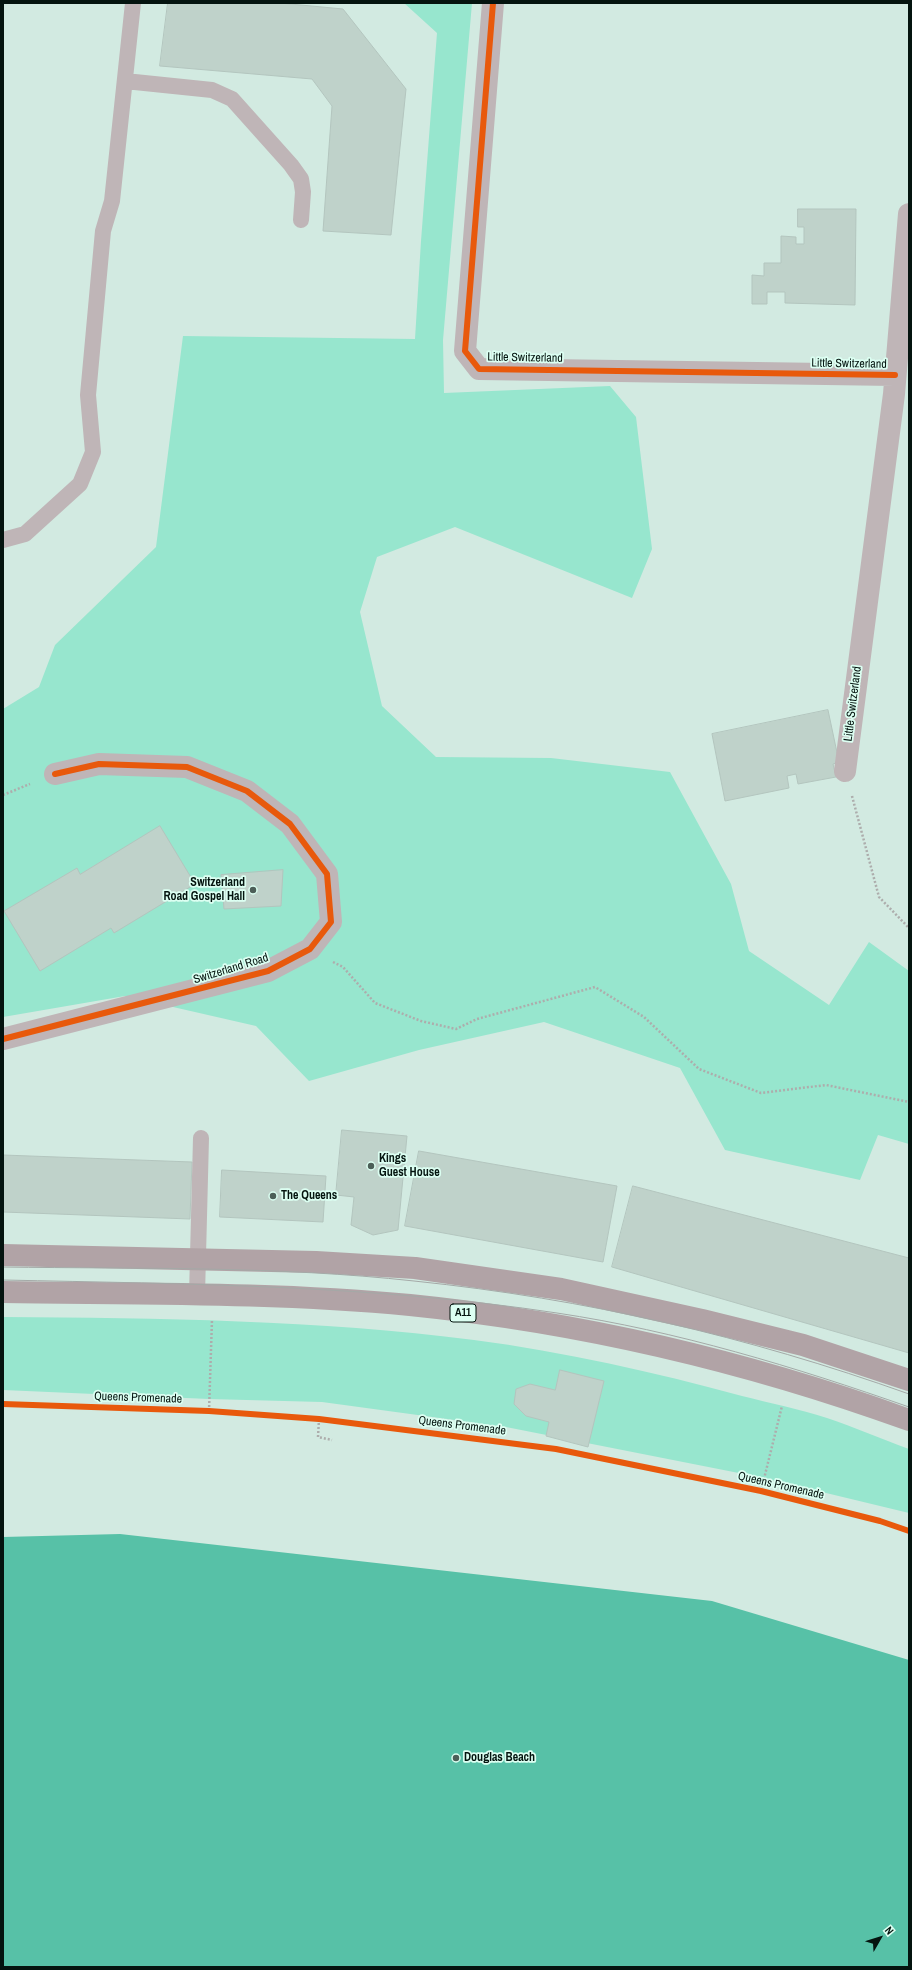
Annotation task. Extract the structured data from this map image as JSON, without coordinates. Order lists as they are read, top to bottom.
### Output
{
  "streets": {
    "main road": ["A11"],
    "street": ["Little Switzerland", "Switzerland Road"],
    "cycle path": ["Queens Promenade"]
  },
  "places": [
    "Switzerland Road Gospel Hall",
    "Kings Guest House",
    "The Queens",
    "Douglas Beach"
  ],
  "north": "top right"
}
